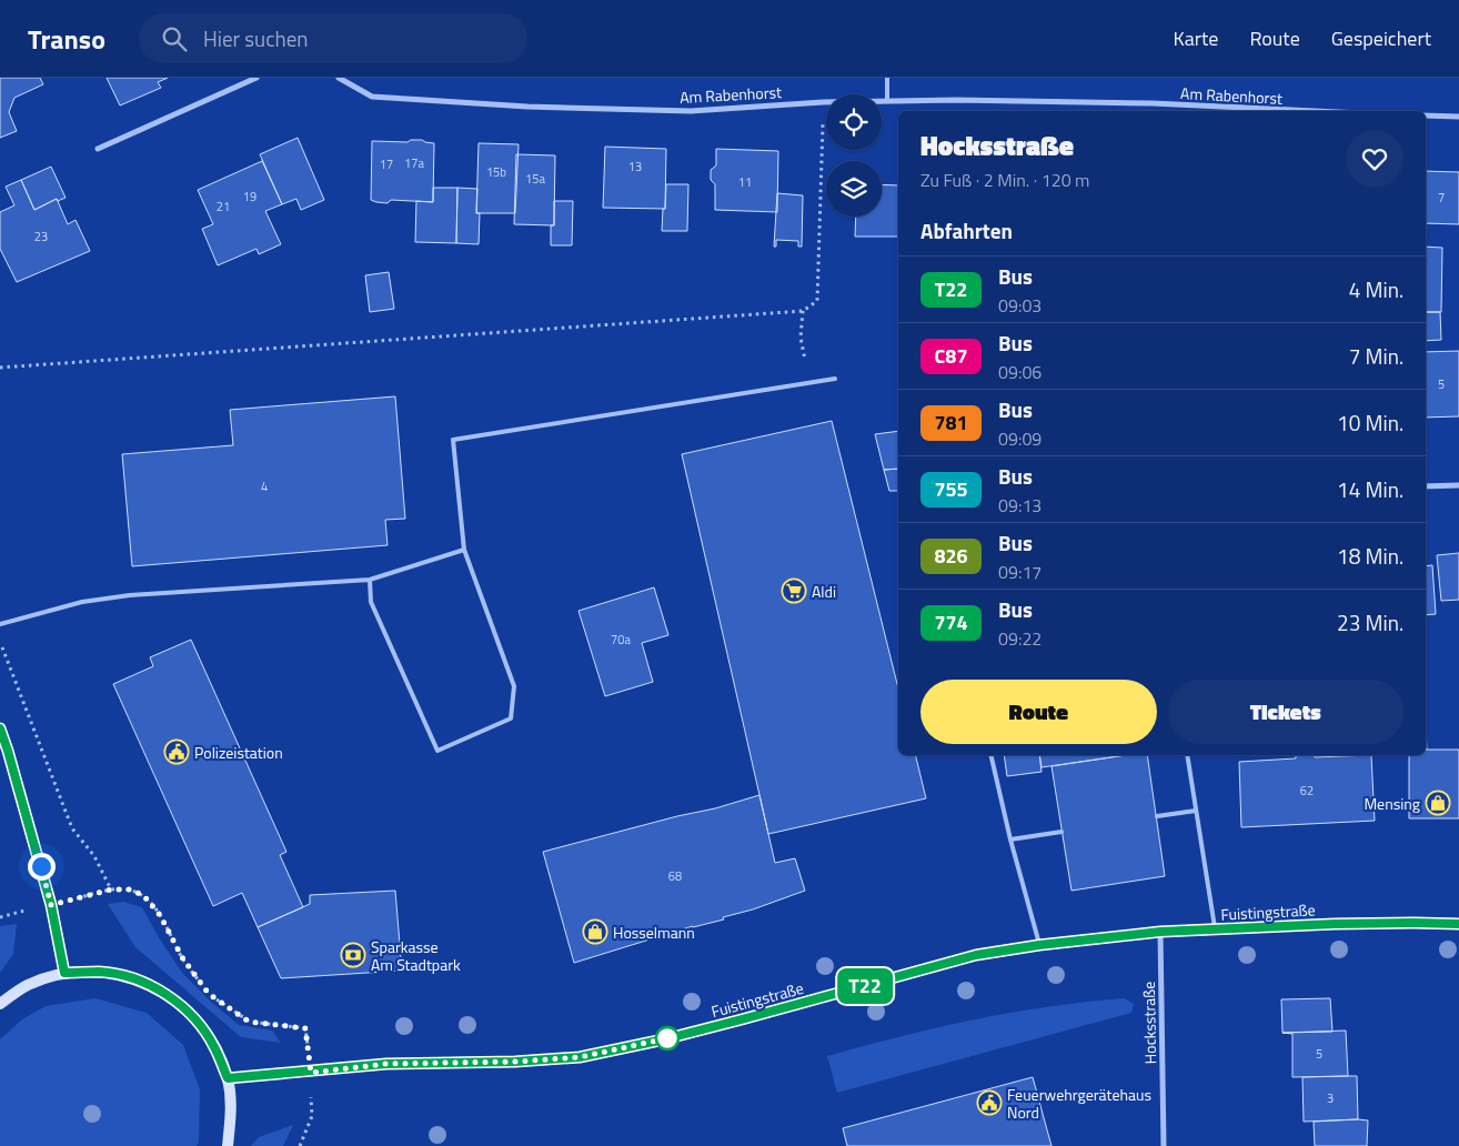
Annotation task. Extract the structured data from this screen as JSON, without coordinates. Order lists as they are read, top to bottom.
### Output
{
  "streets": {
    "main road": ["Fuistingstraße"],
    "street": ["Am Rabenhorst", "Hocksstraße"]
  },
  "crossings": [
    ["Fuistingstraße", "Hocksstraße"]
  ],
  "places": {
    "supermarket": ["Aldi"],
    "public building": ["Polizeistation", "Feuerwehrgerätehaus Nord"],
    "shop": ["Mensing", "Hosselmann"],
    "bank": ["Sparkasse Am Stadtpark"]
  },
  "lines": ["bus line T22"],
  "house_numbers": [
    "17a",
    "17",
    "13",
    "15b",
    "15a",
    "11",
    "19",
    "7",
    "21",
    "23",
    "5",
    "4",
    "70a",
    "62",
    "68",
    "5",
    "3"
  ],
  "page": {
    "header": "Transo",
    "search": "Hier suchen",
    "nav": ["Karte", "Route", "Gespeichert"],
    "on_map": "T22",
    "heading": [
      ["Hocksstraße", "Zu Fuß · 2 Min. · 120 m"],
      "Abfahrten"
    ],
    "list": [
      {
        "mark": "T22",
        "name": "Bus",
        "note": "09:03",
        "value": "4 Min."
      },
      {
        "mark": "C87",
        "name": "Bus",
        "note": "09:06",
        "value": "7 Min."
      },
      {
        "mark": "781",
        "name": "Bus",
        "note": "09:09",
        "value": "10 Min."
      },
      {
        "mark": "755",
        "name": "Bus",
        "note": "09:13",
        "value": "14 Min."
      },
      {
        "mark": "826",
        "name": "Bus",
        "note": "09:17",
        "value": "18 Min."
      },
      {
        "mark": "774",
        "name": "Bus",
        "note": "09:22",
        "value": "23 Min."
      }
    ],
    "buttons": ["Route", "Tickets"]
  }
}
